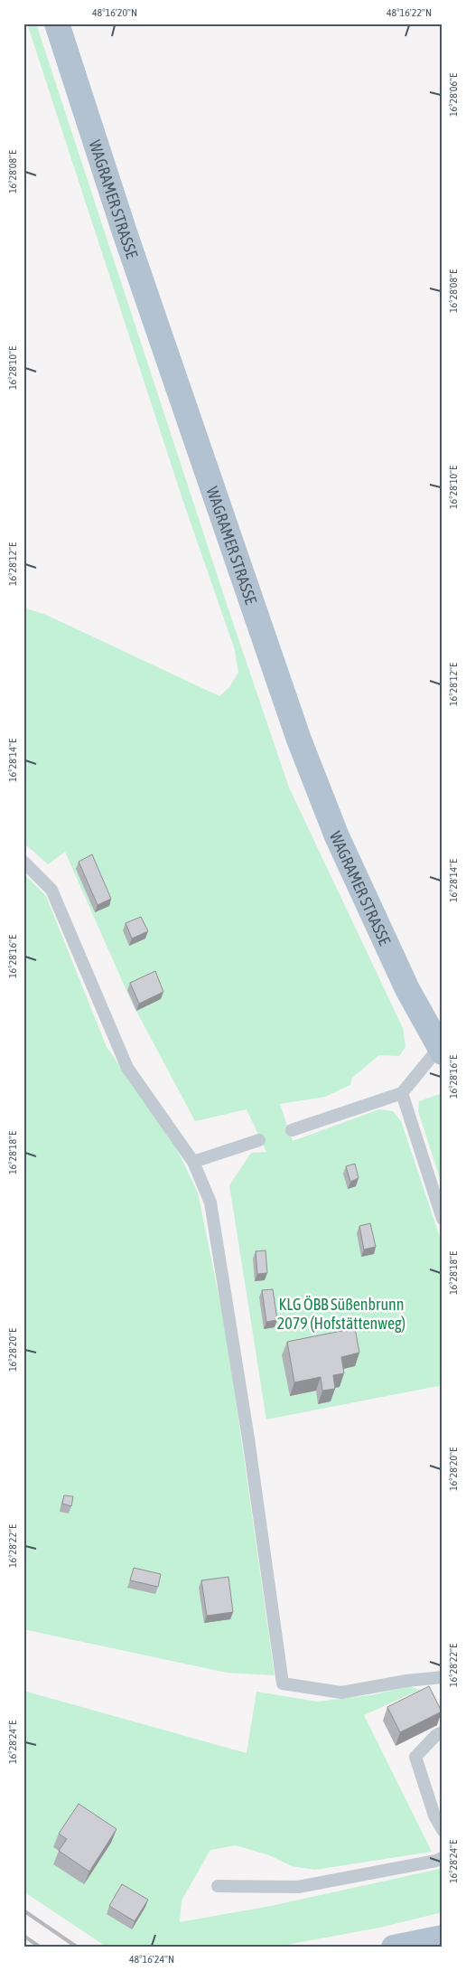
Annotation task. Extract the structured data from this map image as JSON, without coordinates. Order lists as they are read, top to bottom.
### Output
{
  "streets": {
    "main road": ["WAGRAMER STRASSE"]
  },
  "parks": ["KLG ÖBB Süßenbrunn 2079 (Hofstättenweg)"],
  "coordinates": [
    "48°16'20\"N",
    "48°16'22\"N",
    "16°28'06\"E",
    "16°28'08\"E",
    "16°28'10\"E",
    "16°28'12\"E",
    "16°28'14\"E",
    "16°28'16\"E",
    "16°28'18\"E",
    "16°28'20\"E",
    "16°28'22\"E",
    "16°28'24\"E",
    "48°16'24\"N"
  ]
}
